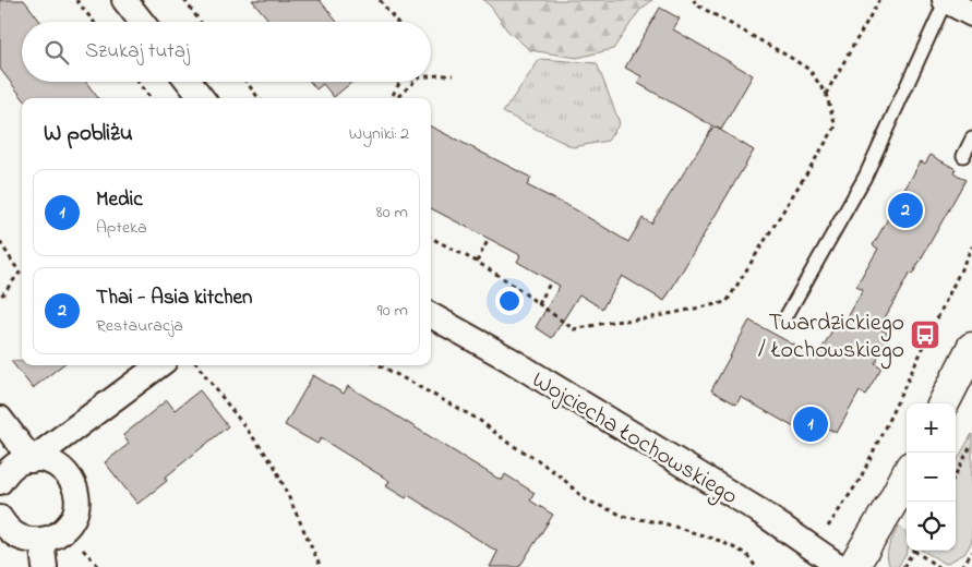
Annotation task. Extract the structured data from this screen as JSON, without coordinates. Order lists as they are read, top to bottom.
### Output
{
  "streets": {
    "street": ["Wojciecha Łochowskiego"]
  },
  "places": {
    "bus stop": ["Twardzickiego / Łochowskiego"]
  },
  "page": {
    "search": "Szukaj tutaj",
    "heading": ["W pobliżu", "Wyniki: 2"],
    "list": [
      {
        "mark": "1",
        "name": "Medic",
        "note": "Apteka",
        "value": "80 m"
      },
      {
        "mark": "2",
        "name": "Thai - Asia kitchen",
        "note": "Restauracja",
        "value": "90 m"
      }
    ],
    "pins": ["2", "1"],
    "map_buttons": ["+", "−"]
  }
}
